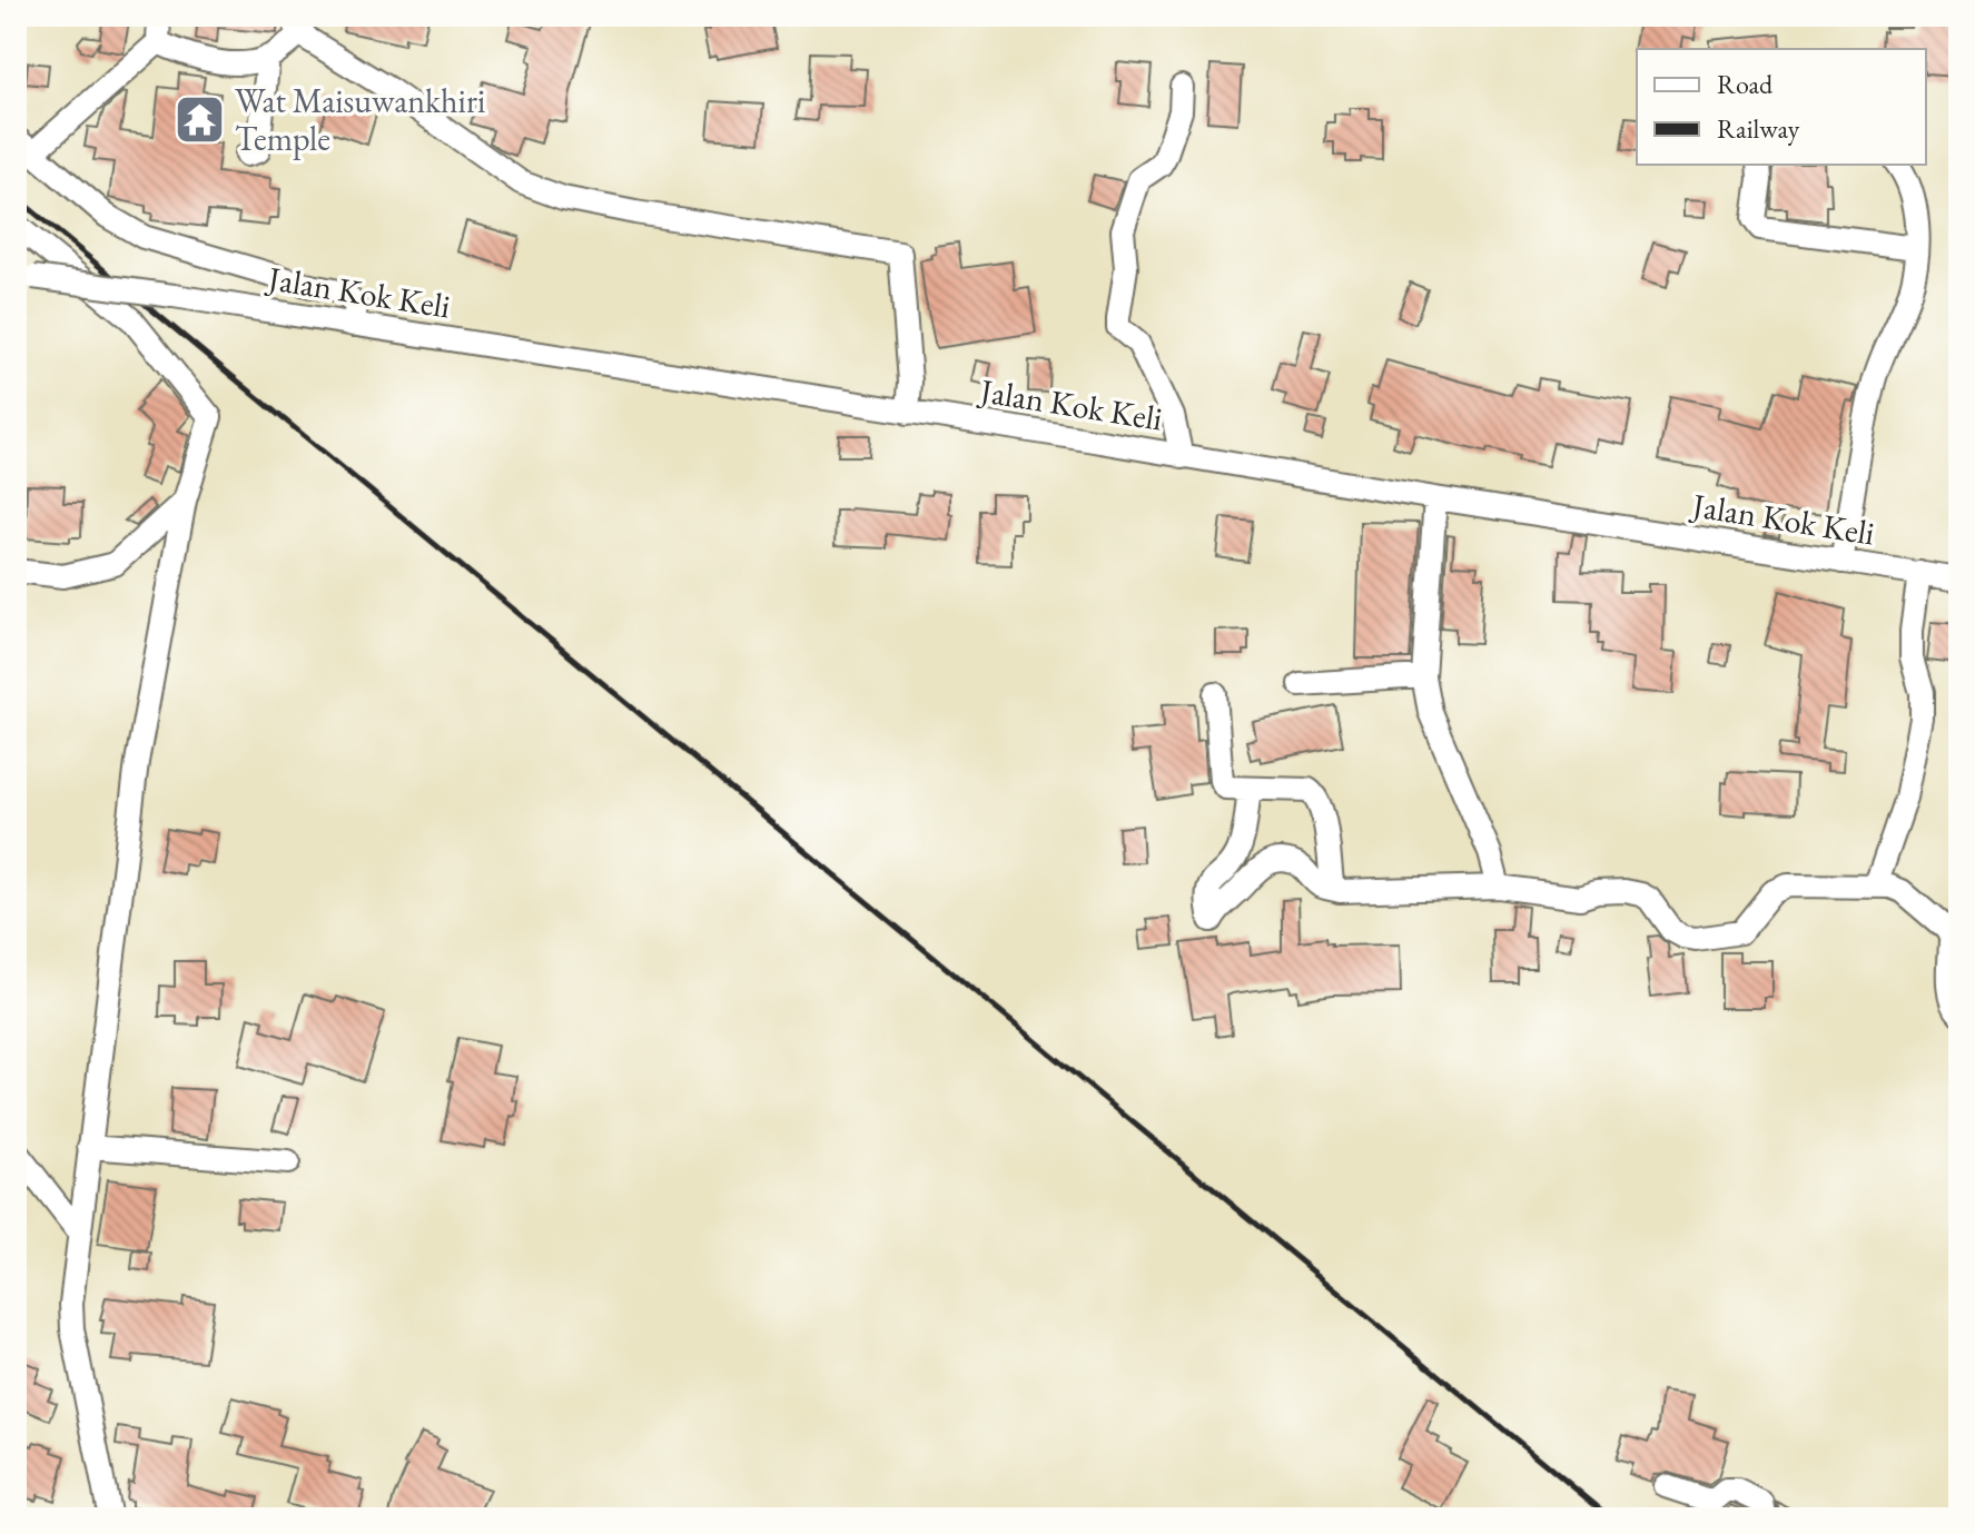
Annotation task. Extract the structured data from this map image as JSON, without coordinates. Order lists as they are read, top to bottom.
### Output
{
  "streets": {
    "street": ["Jalan Kok Keli"]
  },
  "places": {
    "temple": ["Wat Maisuwankhiri Temple"]
  },
  "legend": ["Road", "Railway"]
}
